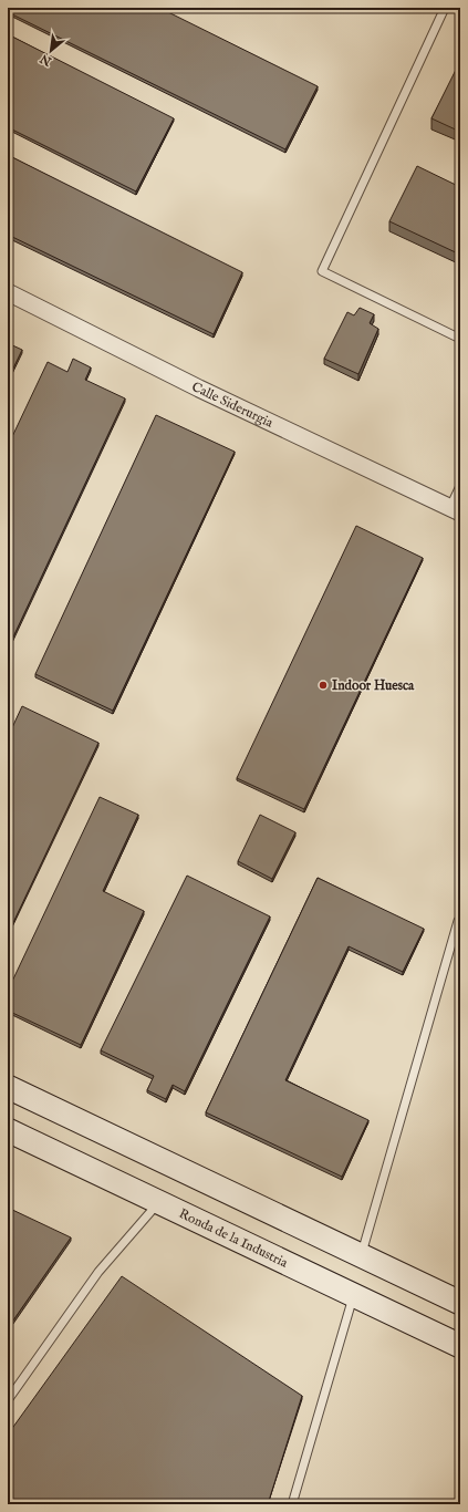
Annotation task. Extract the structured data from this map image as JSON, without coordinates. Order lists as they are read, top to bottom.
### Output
{
  "streets": {
    "street": ["Calle Siderurgia", "Ronda de la Industria"]
  },
  "places": ["Indoor Huesca"],
  "north": "bottom left"
}
